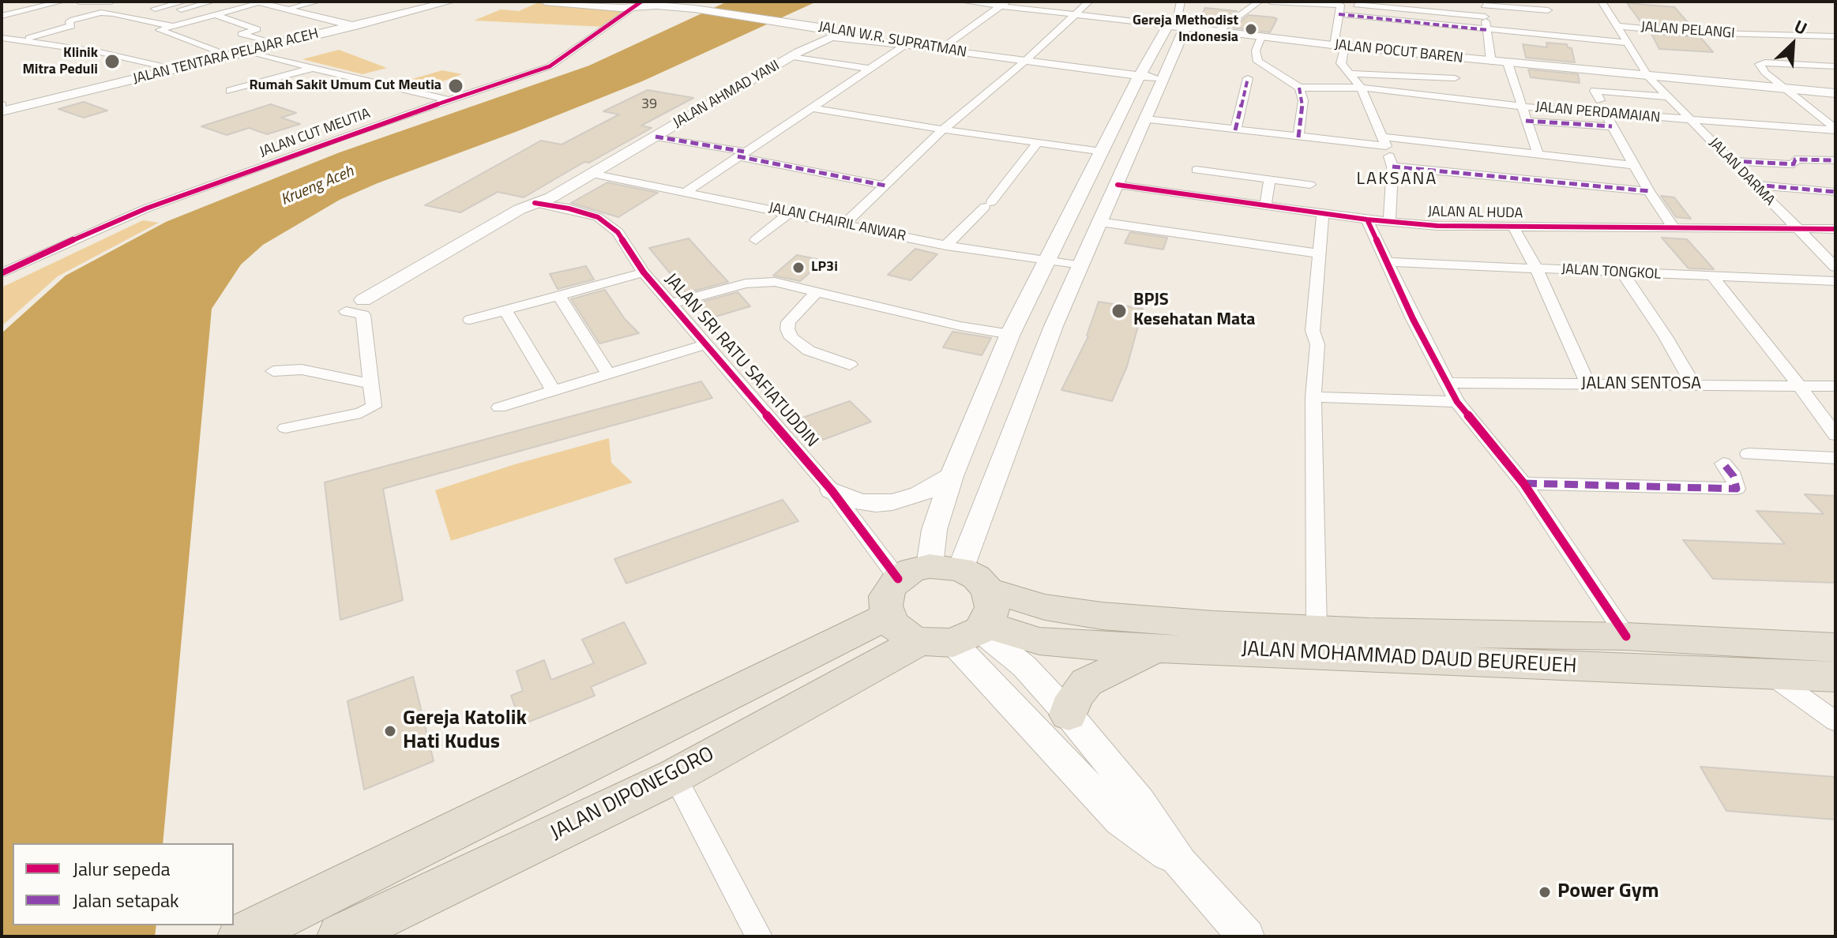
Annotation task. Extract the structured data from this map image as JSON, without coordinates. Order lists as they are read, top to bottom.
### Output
{
  "streets": {
    "highway": ["JALAN MOHAMMAD DAUD BEUREUEH", "JALAN DIPONEGORO"],
    "main road": [
      "JALAN W.R. SUPRATMAN",
      "JALAN POCUT BAREN",
      "JALAN TENTARA PELAJAR ACEH",
      "JALAN AHMAD YANI"
    ],
    "street": [
      "JALAN PELANGI",
      "JALAN PERDAMAIAN",
      "JALAN CUT MEUTIA",
      "JALAN DARMA",
      "JALAN AL HUDA",
      "JALAN CHAIRIL ANWAR",
      "JALAN TONGKOL",
      "JALAN SRI RATU SAFIATUDDIN",
      "JALAN SENTOSA"
    ]
  },
  "crossings": [
    ["JALAN PELANGI", "JALAN DARMA"],
    ["JALAN W.R. SUPRATMAN", "JALAN AHMAD YANI"],
    ["JALAN POCUT BAREN", "JALAN DARMA"],
    ["JALAN AHMAD YANI", "JALAN CHAIRIL ANWAR"],
    ["JALAN AHMAD YANI", "JALAN SRI RATU SAFIATUDDIN"],
    ["JALAN PERDAMAIAN", "JALAN DARMA"],
    ["JALAN DARMA", "JALAN AL HUDA"],
    ["JALAN SRI RATU SAFIATUDDIN", "JALAN MOHAMMAD DAUD BEUREUEH"],
    ["JALAN SRI RATU SAFIATUDDIN", "JALAN DIPONEGORO"],
    ["JALAN MOHAMMAD DAUD BEUREUEH", "JALAN DIPONEGORO"]
  ],
  "districts": ["LAKSANA"],
  "water": ["Krueng Aceh"],
  "places": [
    "Gereja Methodist Indonesia",
    "Klinik Mitra Peduli",
    "Rumah Sakit Umum Cut Meutia",
    "LP3i",
    "BPJS Kesehatan Mata",
    "Gereja Katolik Hati Kudus",
    "Power Gym"
  ],
  "house_numbers": ["39"],
  "legend": ["Jalur sepeda", "Jalan setapak"],
  "north": "top right"
}
